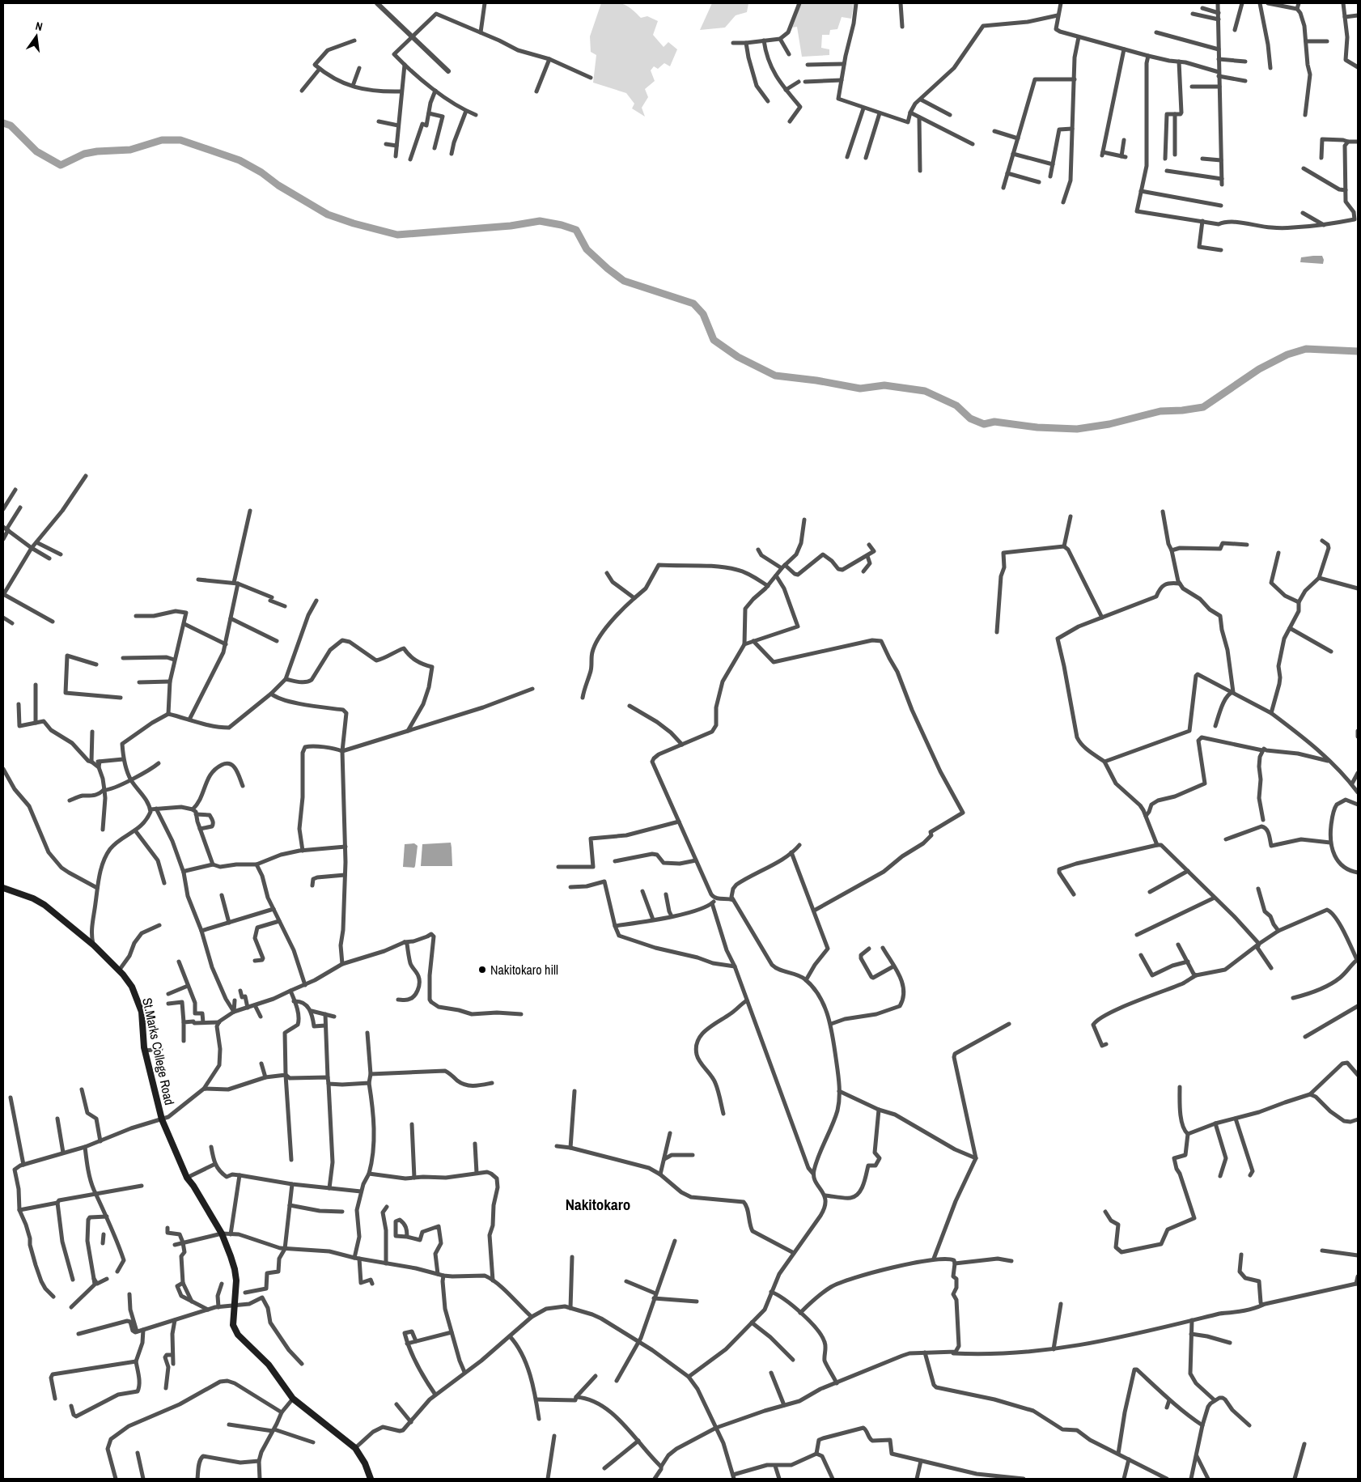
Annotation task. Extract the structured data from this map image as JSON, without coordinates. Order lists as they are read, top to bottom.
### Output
{
  "streets": {
    "main road": ["St.Marks College Road"]
  },
  "districts": ["Nakitokaro"],
  "places": ["Nakitokaro hill"],
  "north": "top"
}
